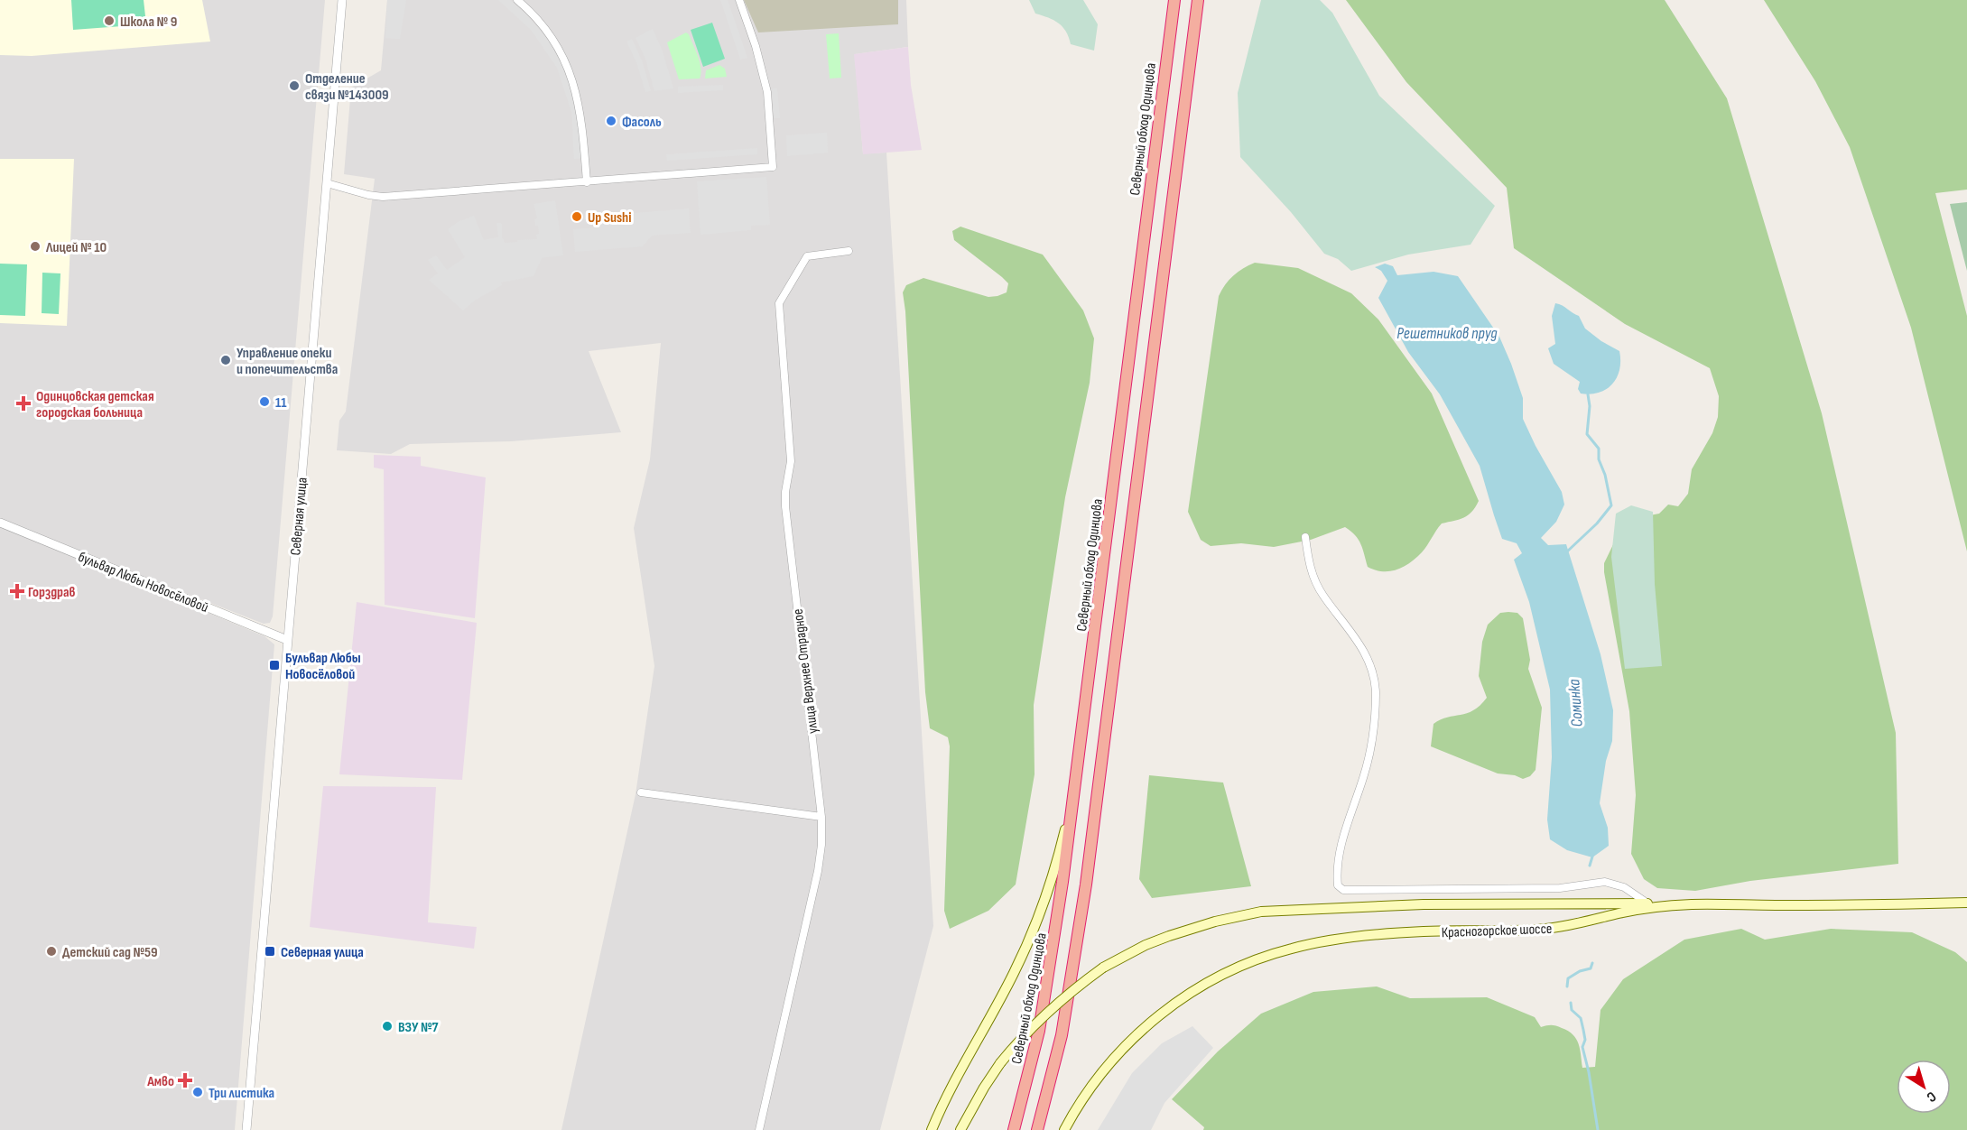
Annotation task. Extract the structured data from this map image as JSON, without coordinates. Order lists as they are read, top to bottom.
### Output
{
  "streets": {
    "highway": ["Северный обход Одинцова"],
    "main road": ["Красногорское шоссе"],
    "street": ["Северная улица", "бульвар Любы Новосёловой", "улица Верхнее Отрадное"]
  },
  "crossings": [
    ["Северная улица", "бульвар Любы Новосёловой"]
  ],
  "water": ["Решетников пруд", "Соминка"],
  "places": {
    "other": [
      "Школа № 9",
      "Отделение связи №143009",
      "Фасоль",
      "Up Sushi",
      "Лицей № 10",
      "Управление опеки и попечительства",
      "11",
      "Детский сад №59",
      "ВЗУ №7",
      "Три листика"
    ],
    "health": ["Одинцовская детская городская больница", "Горздрав", "Амво"],
    "transit": ["Бульвар Любы Новосёловой", "Северная улица"]
  },
  "north": "bottom right"
}
